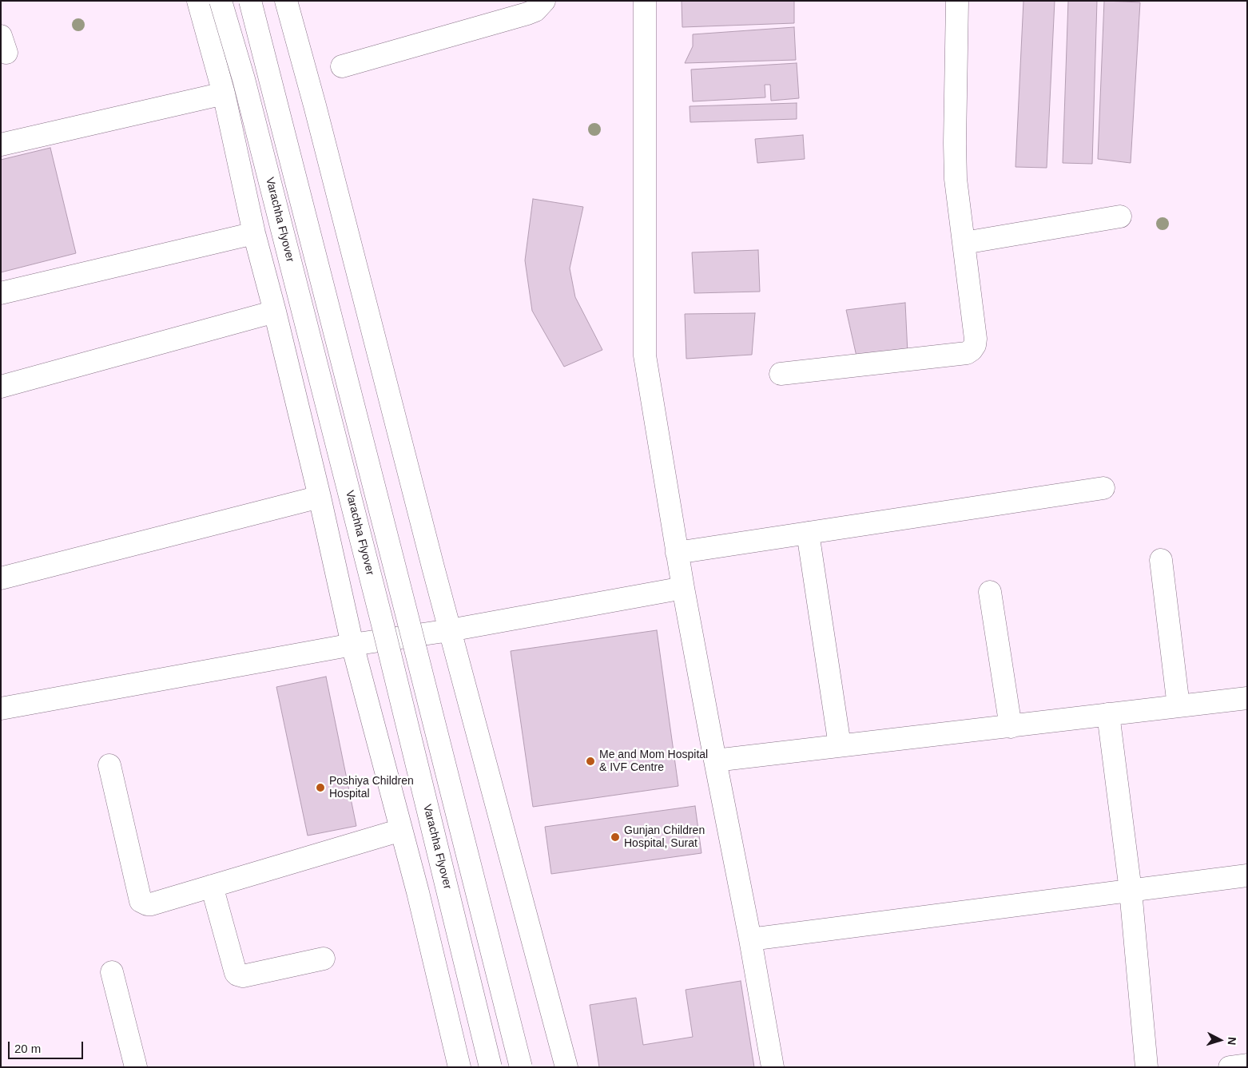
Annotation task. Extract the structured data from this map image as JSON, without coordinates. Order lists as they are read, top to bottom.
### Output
{
  "streets": {
    "street": ["Varachha Flyover"]
  },
  "places": ["Me and Mom Hospital & IVF Centre", "Poshiya Children Hospital", "Gunjan Children Hospital, Surat"],
  "scale_bar": "20 m",
  "north": "right"
}
